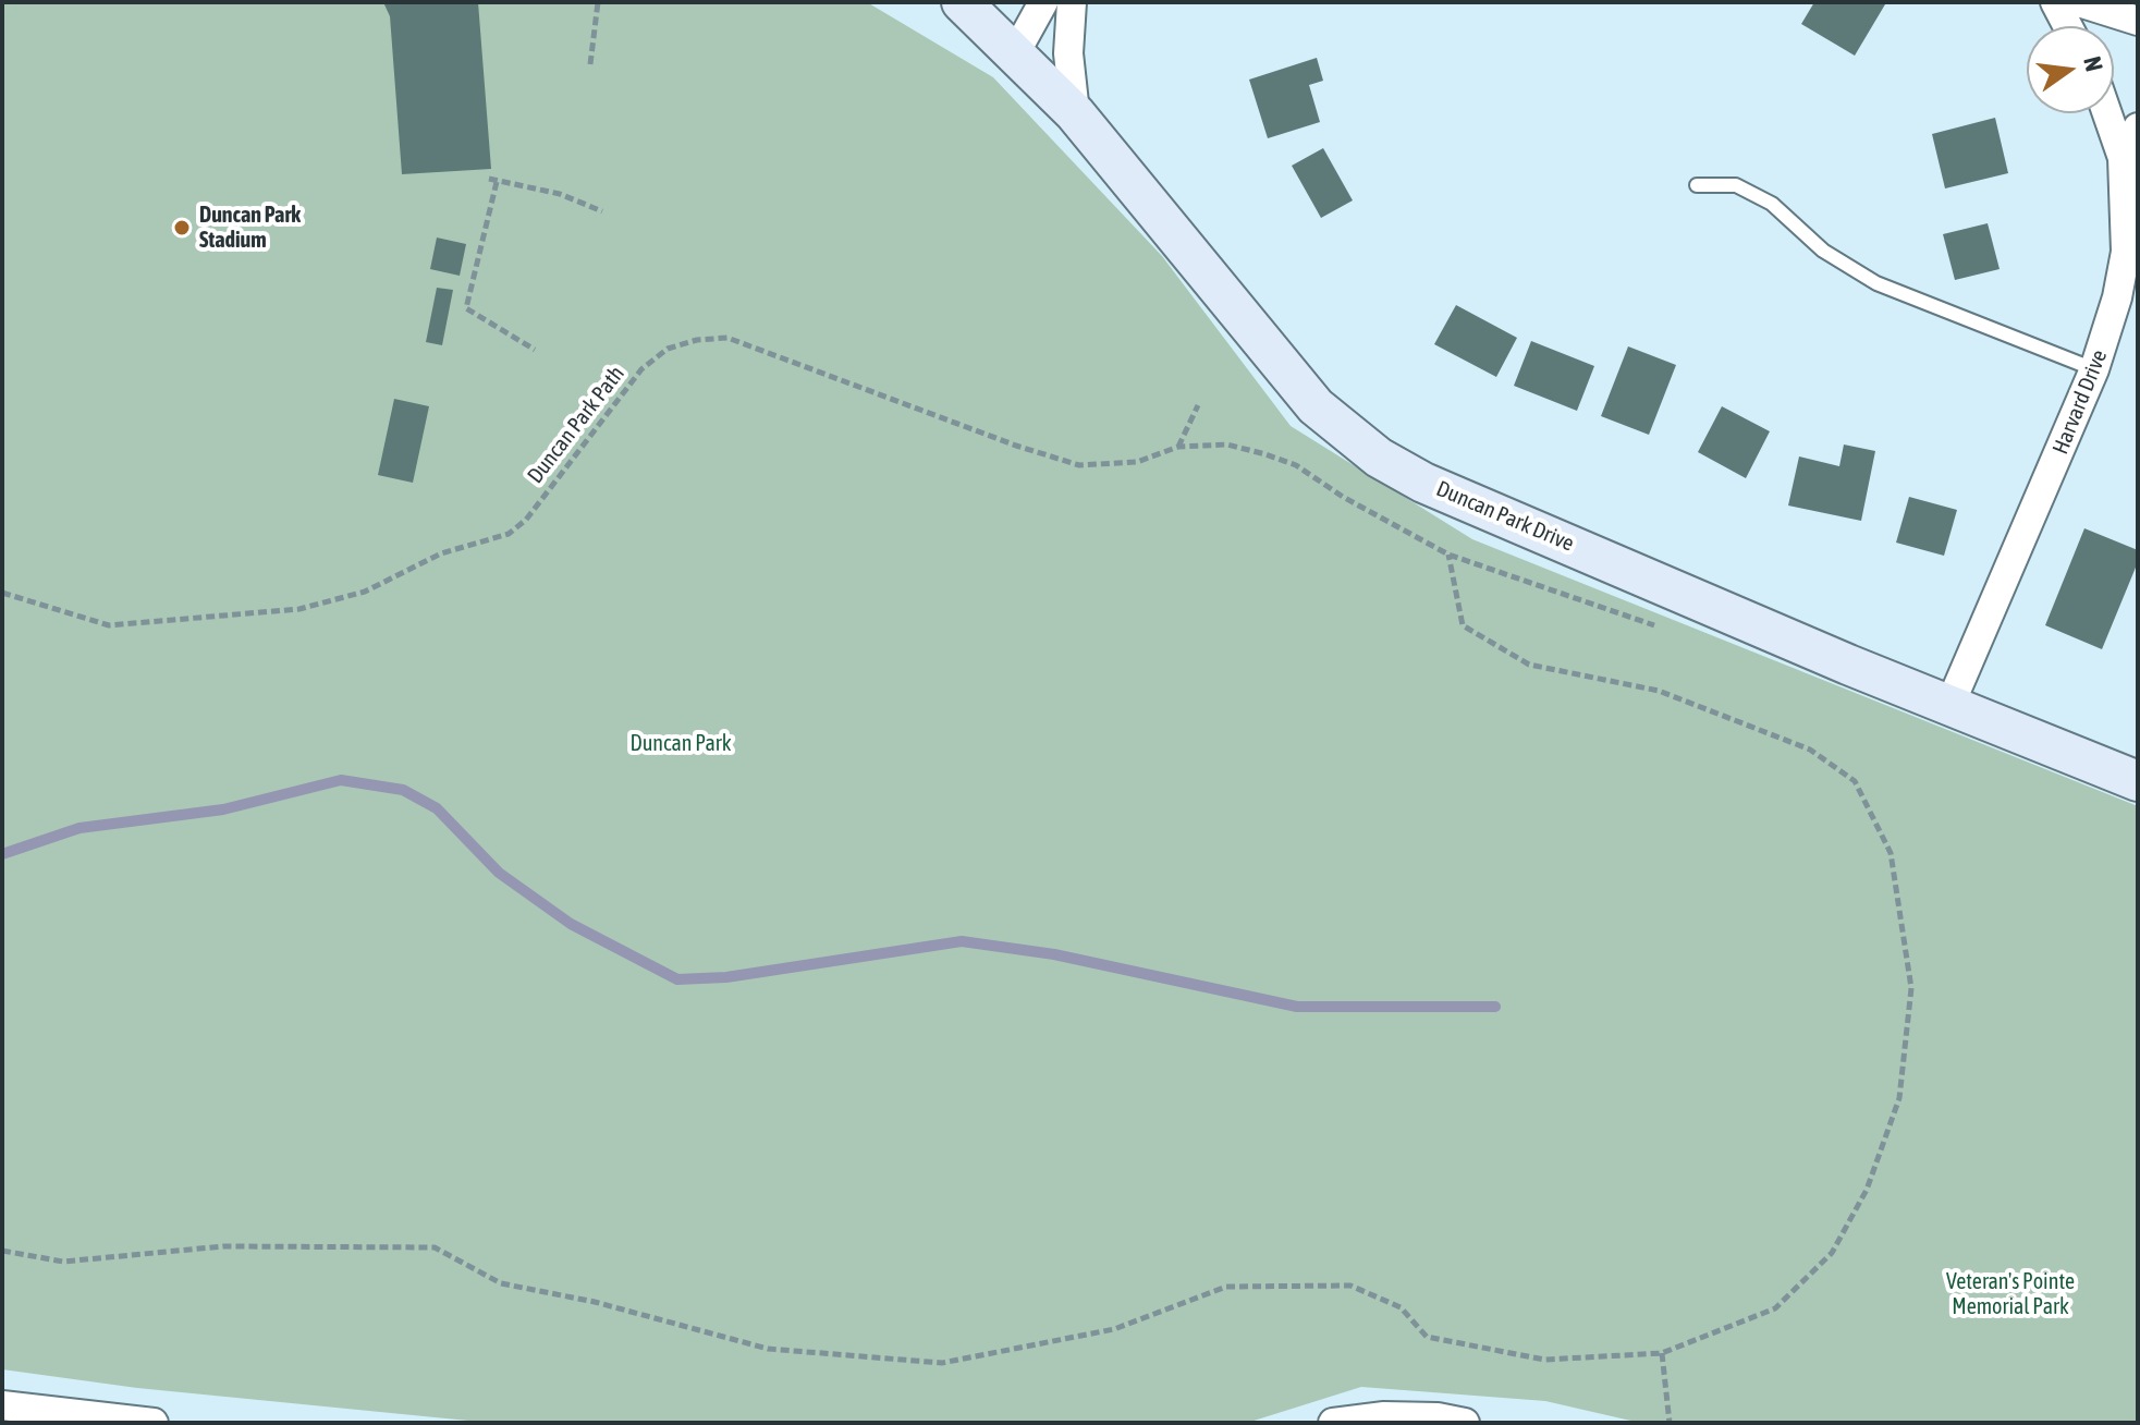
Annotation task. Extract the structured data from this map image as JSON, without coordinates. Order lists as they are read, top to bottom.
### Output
{
  "streets": {
    "street": ["Harvard Drive", "Duncan Park Drive"],
    "path": ["Duncan Park Path"]
  },
  "crossings": [
    ["Harvard Drive", "Duncan Park Drive"]
  ],
  "parks": ["Duncan Park", "Veteran's Pointe Memorial Park"],
  "places": ["Duncan Park Stadium"],
  "north": "right"
}
